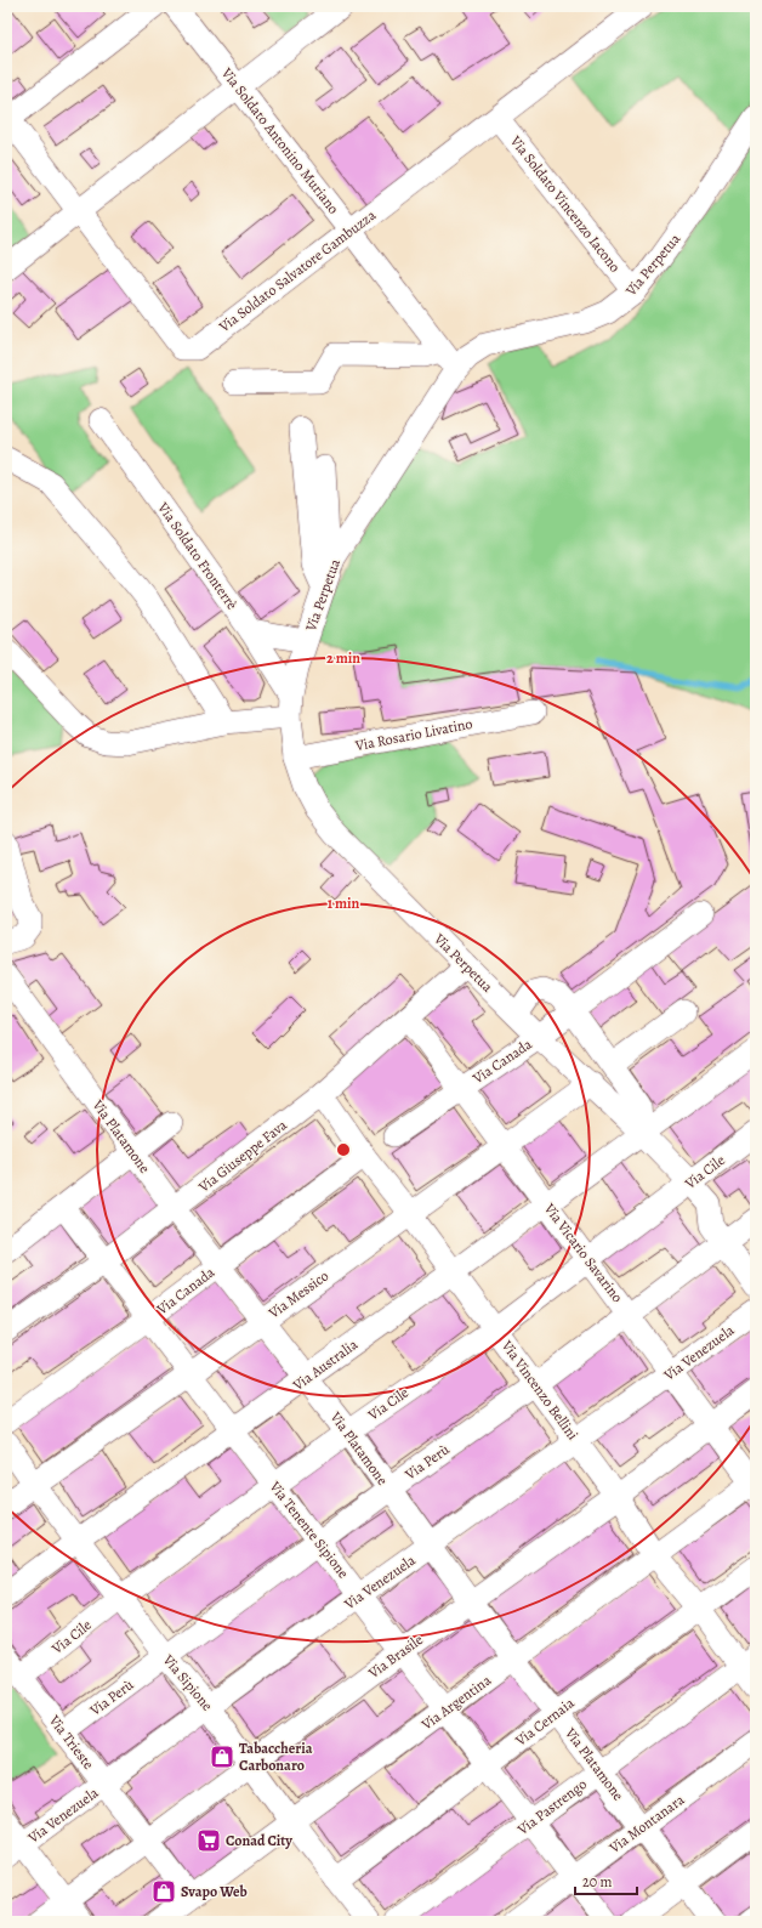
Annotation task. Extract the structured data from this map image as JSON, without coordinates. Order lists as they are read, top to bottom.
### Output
{
  "streets": {
    "street": [
      "Via Soldato Antonino Muriano",
      "Via Soldato Vincenzo Iacono",
      "Via Perpetua",
      "Via Soldato Salvatore Gambuzza",
      "Via Soldato Fronterrè",
      "Via Rosario Livatino",
      "Via Canada",
      "Via Platamone",
      "Via Giuseppe Fava",
      "Via Cile",
      "Via Vicario Savarino",
      "Via Messico",
      "Via Venezuela",
      "Via Australia",
      "Via Vincenzo Bellini",
      "Via Perù",
      "Via Tenente Sipione",
      "Via Brasile",
      "Via Sipione",
      "Via Argentina",
      "Via Cernaia",
      "Via Trieste",
      "Via Pastrengo",
      "Via Montanara"
    ]
  },
  "crossings": [
    ["Via Soldato Antonino Muriano", "Via Perpetua"],
    ["Via Soldato Antonino Muriano", "Via Soldato Salvatore Gambuzza"],
    ["Via Soldato Vincenzo Iacono", "Via Perpetua"],
    ["Via Soldato Vincenzo Iacono", "Via Soldato Salvatore Gambuzza"],
    ["Via Perpetua", "Via Soldato Fronterrè"],
    ["Via Perpetua", "Via Rosario Livatino"],
    ["Via Perpetua", "Via Canada"],
    ["Via Perpetua", "Via Giuseppe Fava"],
    ["Via Perpetua", "Via Cile"],
    ["Via Perpetua", "Via Messico"],
    ["Via Perpetua", "Via Australia"],
    ["Via Perpetua", "Via Perù"],
    ["Via Canada", "Via Platamone"],
    ["Via Canada", "Via Vicario Savarino"],
    ["Via Canada", "Via Vincenzo Bellini"],
    ["Via Canada", "Via Tenente Sipione"],
    ["Via Platamone", "Via Giuseppe Fava"],
    ["Via Platamone", "Via Cile"],
    ["Via Platamone", "Via Messico"],
    ["Via Platamone", "Via Venezuela"],
    ["Via Platamone", "Via Australia"],
    ["Via Platamone", "Via Perù"],
    ["Via Platamone", "Via Brasile"],
    ["Via Platamone", "Via Argentina"],
    ["Via Platamone", "Via Cernaia"],
    ["Via Platamone", "Via Pastrengo"],
    ["Via Platamone", "Via Montanara"],
    ["Via Giuseppe Fava", "Via Vicario Savarino"],
    ["Via Giuseppe Fava", "Via Vincenzo Bellini"],
    ["Via Giuseppe Fava", "Via Tenente Sipione"],
    ["Via Cile", "Via Vicario Savarino"],
    ["Via Cile", "Via Vincenzo Bellini"],
    ["Via Cile", "Via Tenente Sipione"],
    ["Via Cile", "Via Sipione"],
    ["Via Cile", "Via Trieste"],
    ["Via Vicario Savarino", "Via Messico"],
    ["Via Vicario Savarino", "Via Venezuela"],
    ["Via Vicario Savarino", "Via Australia"],
    ["Via Vicario Savarino", "Via Perù"],
    ["Via Vicario Savarino", "Via Brasile"],
    ["Via Vicario Savarino", "Via Argentina"],
    ["Via Messico", "Via Vincenzo Bellini"],
    ["Via Messico", "Via Tenente Sipione"],
    ["Via Messico", "Via Sipione"],
    ["Via Venezuela", "Via Vincenzo Bellini"],
    ["Via Venezuela", "Via Tenente Sipione"],
    ["Via Venezuela", "Via Sipione"],
    ["Via Venezuela", "Via Trieste"],
    ["Via Australia", "Via Vincenzo Bellini"],
    ["Via Australia", "Via Tenente Sipione"],
    ["Via Australia", "Via Sipione"],
    ["Via Vincenzo Bellini", "Via Perù"],
    ["Via Vincenzo Bellini", "Via Brasile"],
    ["Via Vincenzo Bellini", "Via Argentina"],
    ["Via Vincenzo Bellini", "Via Cernaia"],
    ["Via Vincenzo Bellini", "Via Pastrengo"],
    ["Via Perù", "Via Tenente Sipione"],
    ["Via Perù", "Via Sipione"],
    ["Via Perù", "Via Trieste"],
    ["Via Tenente Sipione", "Via Brasile"],
    ["Via Tenente Sipione", "Via Argentina"],
    ["Via Tenente Sipione", "Via Cernaia"],
    ["Via Tenente Sipione", "Via Pastrengo"],
    ["Via Tenente Sipione", "Via Montanara"],
    ["Via Brasile", "Via Sipione"],
    ["Via Brasile", "Via Trieste"],
    ["Via Sipione", "Via Argentina"],
    ["Via Sipione", "Via Cernaia"],
    ["Via Argentina", "Via Trieste"]
  ],
  "places": {
    "shop": ["Tabaccheria Carbonaro", "Svapo Web"],
    "supermarket": ["Conad City"]
  },
  "scale_bar": "20 m",
  "rings": ["2 min", "1 min"]
}
